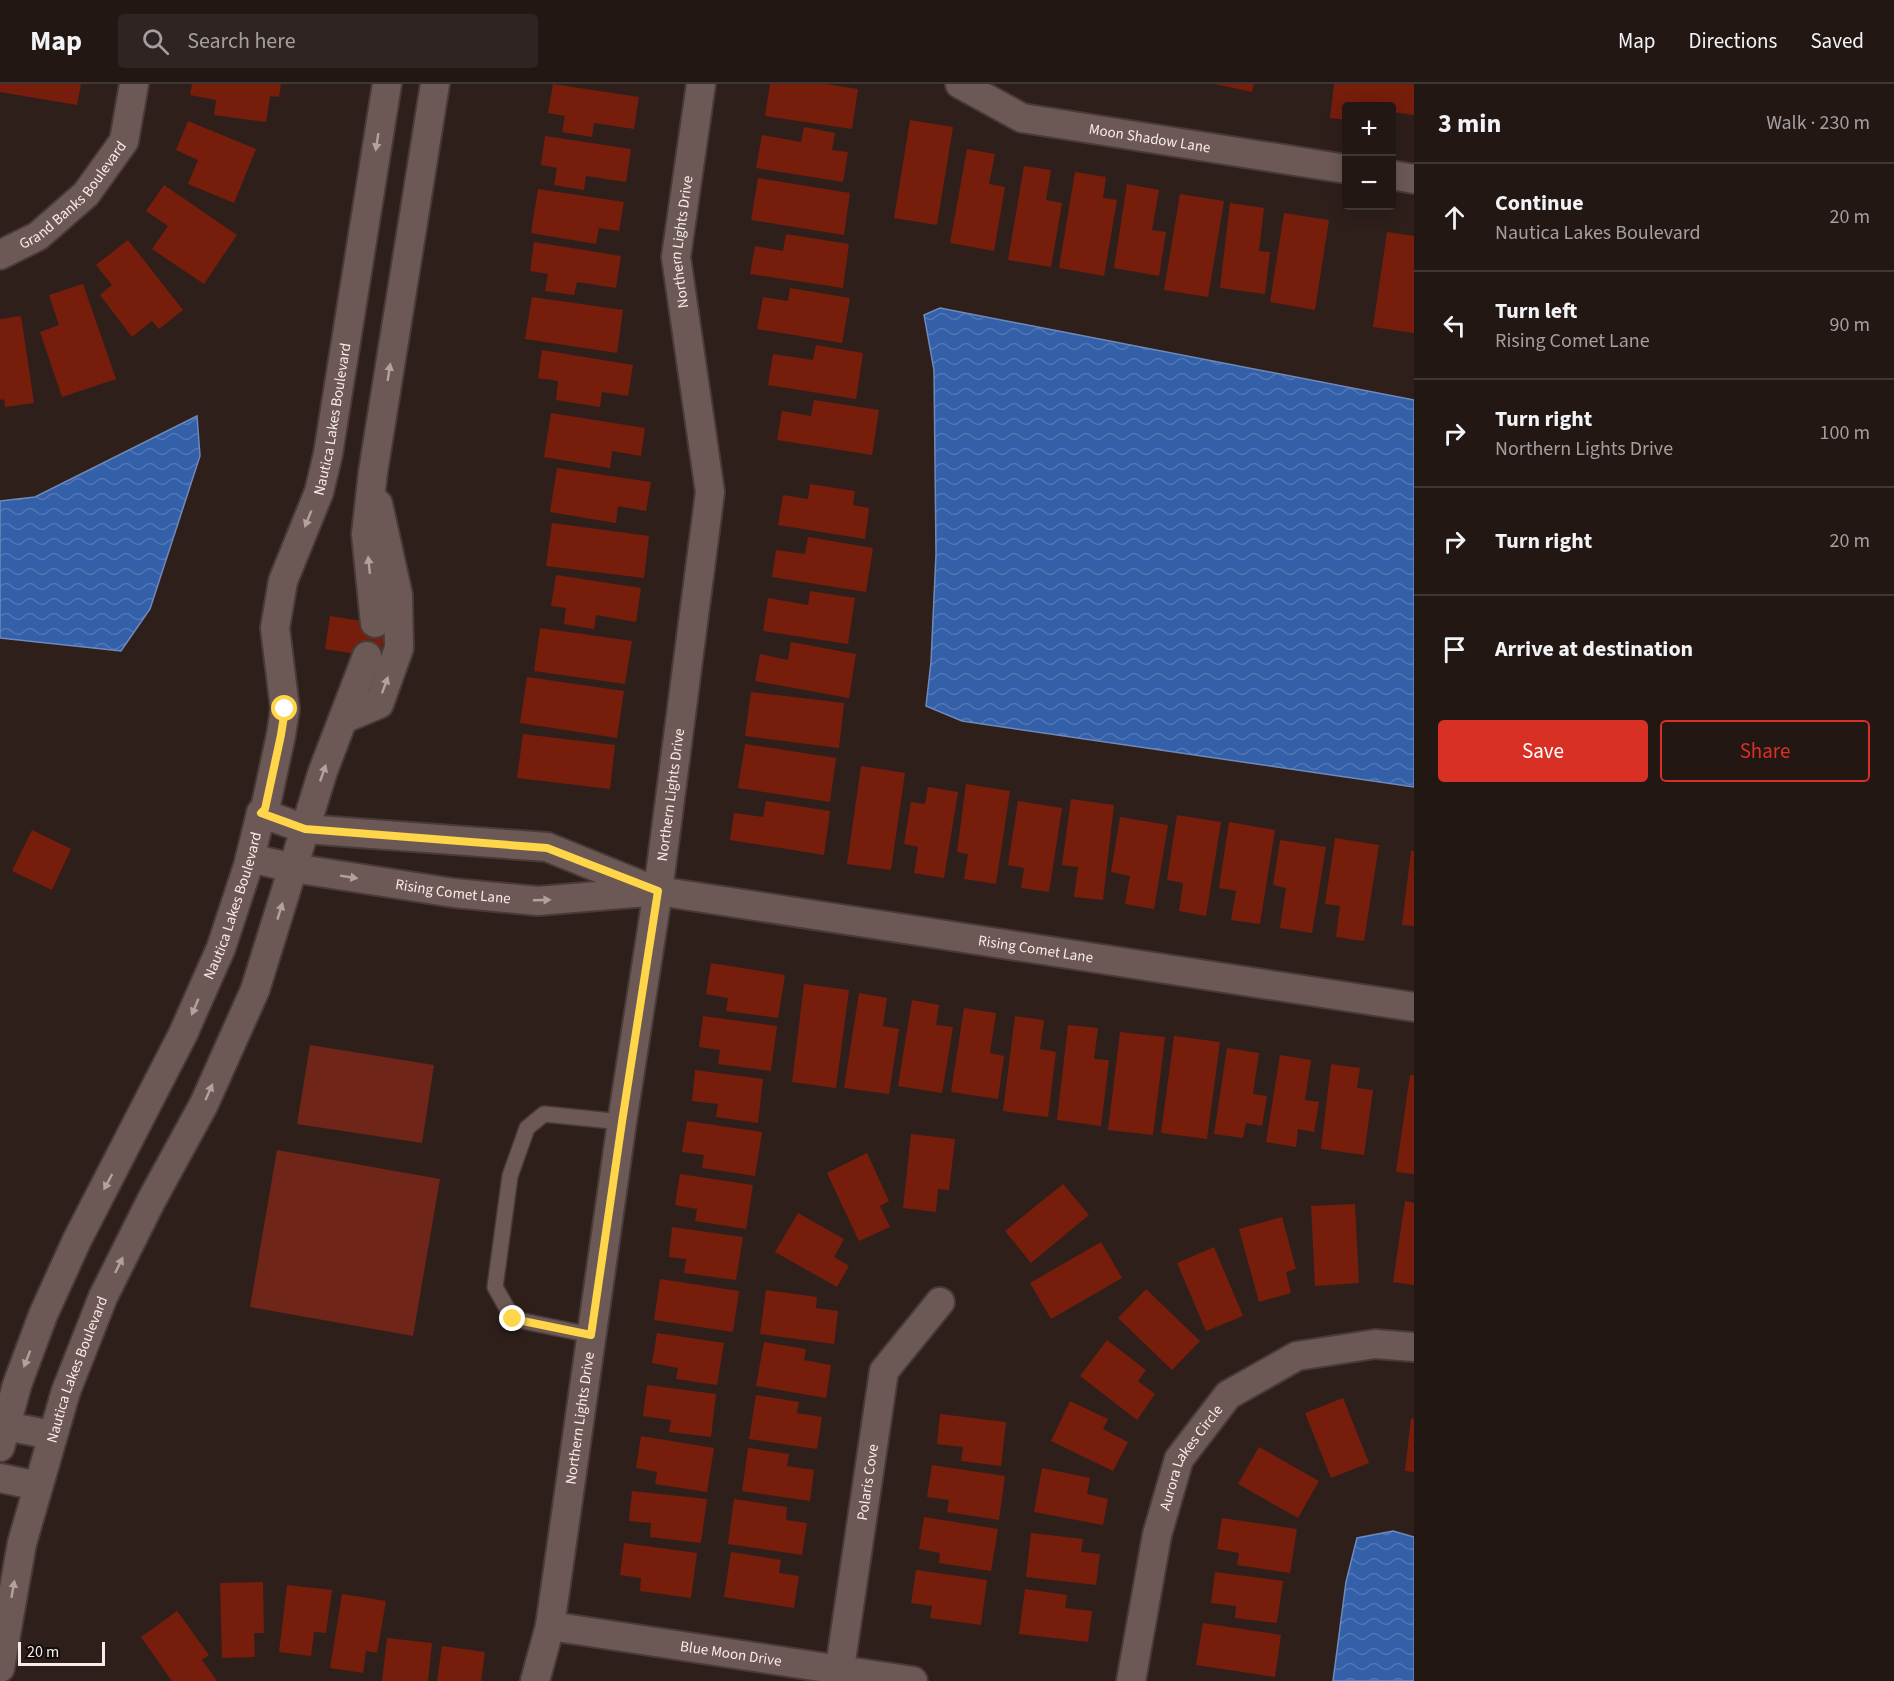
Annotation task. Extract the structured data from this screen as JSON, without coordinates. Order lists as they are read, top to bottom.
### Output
{
  "streets": {
    "street": [
      "Moon Shadow Lane",
      "Grand Banks Boulevard",
      "Northern Lights Drive",
      "Nautica Lakes Boulevard",
      "Rising Comet Lane",
      "Aurora Lakes Circle",
      "Polaris Cove",
      "Blue Moon Drive"
    ]
  },
  "crossings": [
    ["Northern Lights Drive", "Rising Comet Lane"],
    ["Northern Lights Drive", "Blue Moon Drive"],
    ["Nautica Lakes Boulevard", "Rising Comet Lane"],
    ["Polaris Cove", "Blue Moon Drive"]
  ],
  "scale_bar": "20 m",
  "page": {
    "header": "Map",
    "search": "Search here",
    "nav": ["Map", "Directions", "Saved"],
    "heading": ["3 min", "Walk · 230 m"],
    "map_buttons": ["+", "−"],
    "list": [
      ["Continue", "Nautica Lakes Boulevard", "20 m"],
      ["Turn left", "Rising Comet Lane", "90 m"],
      ["Turn right", "Northern Lights Drive", "100 m"],
      ["Turn right", "20 m"],
      "Arrive at destination"
    ],
    "buttons": ["Save", "Share"],
    "scale": "20 m"
  }
}
